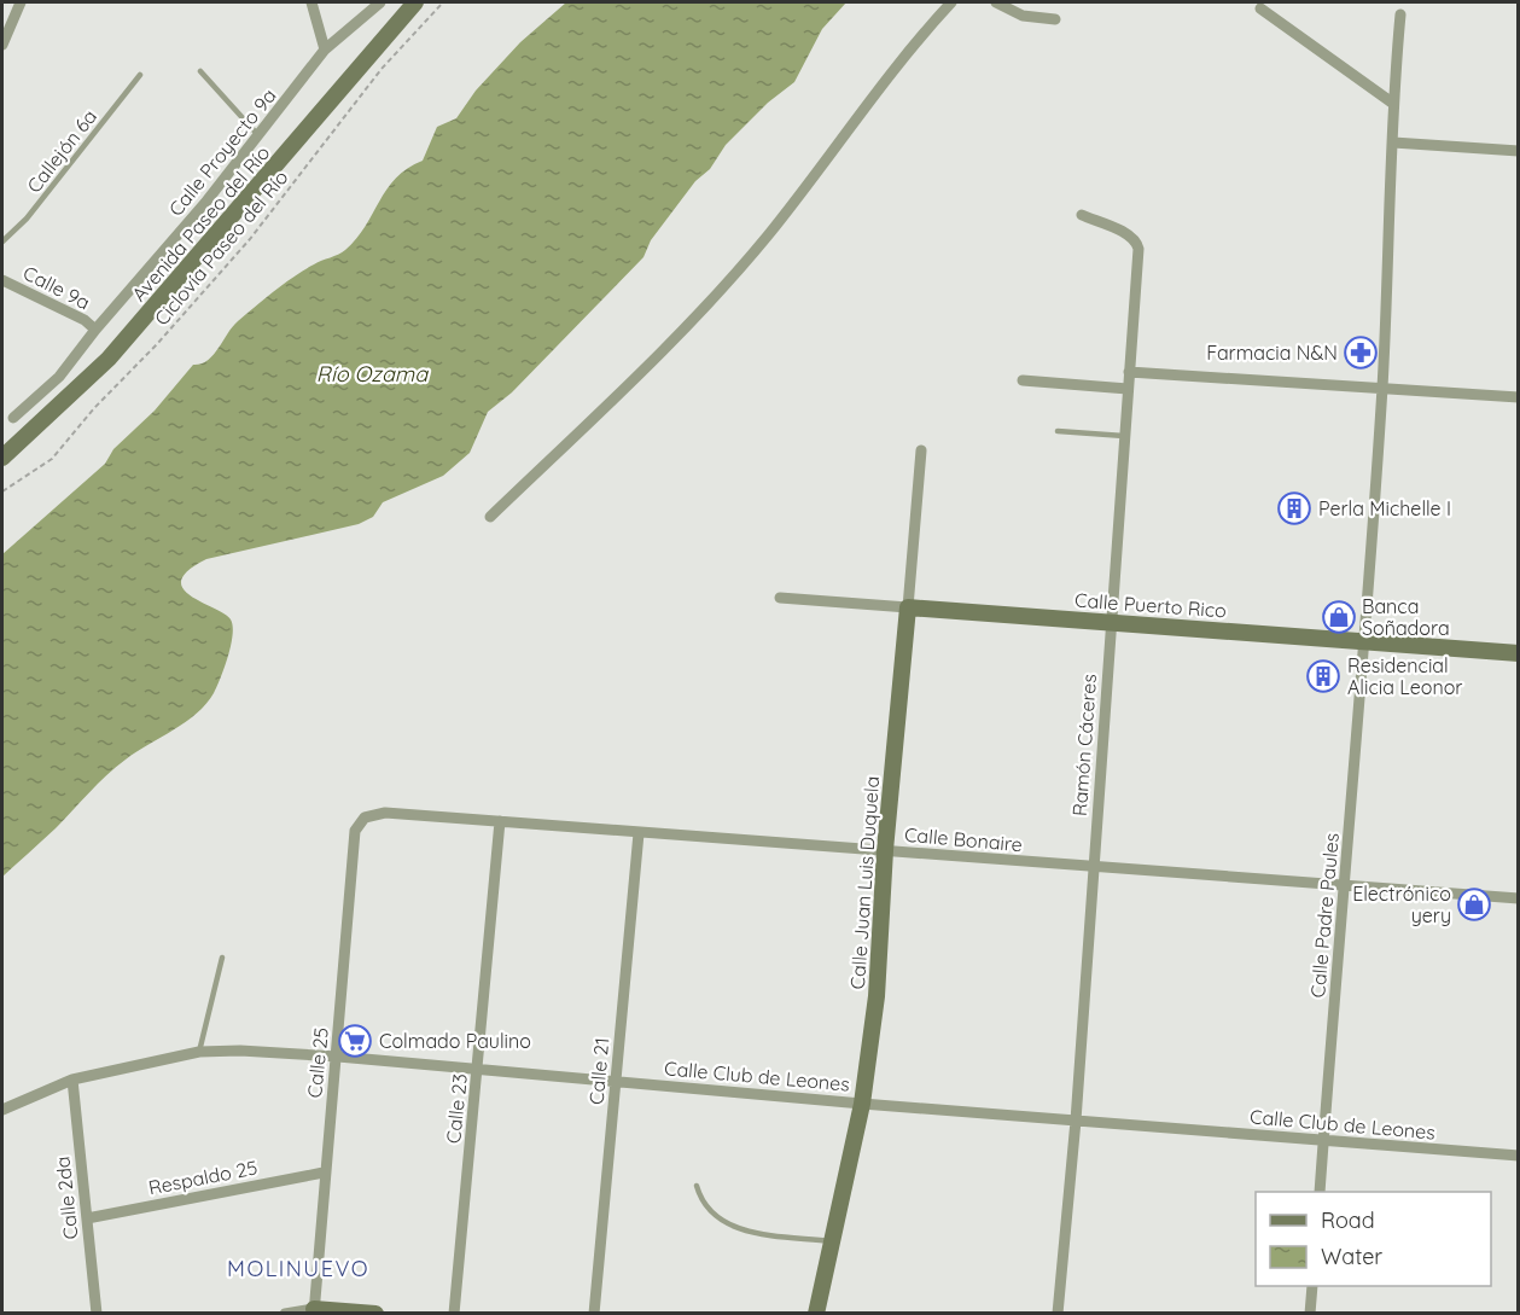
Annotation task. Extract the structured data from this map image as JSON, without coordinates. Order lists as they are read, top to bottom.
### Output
{
  "streets": {
    "street": [
      "Calle Proyecto 9a",
      "Avenida Paseo del Río",
      "Calle 9a",
      "Calle Puerto Rico",
      "Ramón Cáceres",
      "Calle Bonaire",
      "Calle Juan Luis Duquela",
      "Calle Padre Paules",
      "Calle 25",
      "Calle 21",
      "Calle Club de Leones",
      "Calle 23",
      "Respaldo 25",
      "Calle 2da"
    ],
    "lane": ["Callejón 6a"],
    "path": ["Ciclovía Paseo del Río"]
  },
  "crossings": [
    ["Calle Proyecto 9a", "Calle 9a"],
    ["Calle Puerto Rico", "Ramón Cáceres"],
    ["Calle Puerto Rico", "Calle Juan Luis Duquela"],
    ["Calle Puerto Rico", "Calle Padre Paules"],
    ["Ramón Cáceres", "Calle Bonaire"],
    ["Ramón Cáceres", "Calle Club de Leones"],
    ["Calle Bonaire", "Calle Juan Luis Duquela"],
    ["Calle Bonaire", "Calle Padre Paules"],
    ["Calle Bonaire", "Calle 25"],
    ["Calle Bonaire", "Calle 21"],
    ["Calle Bonaire", "Calle 23"],
    ["Calle Juan Luis Duquela", "Calle Club de Leones"],
    ["Calle Padre Paules", "Calle Club de Leones"],
    ["Calle 25", "Calle Club de Leones"],
    ["Calle 25", "Respaldo 25"],
    ["Calle 21", "Calle Club de Leones"],
    ["Calle Club de Leones", "Calle 23"],
    ["Calle Club de Leones", "Calle 2da"],
    ["Respaldo 25", "Calle 2da"]
  ],
  "districts": ["MOLINUEVO"],
  "water": ["Río Ozama"],
  "places": {
    "pharmacy": ["Farmacia N&N"],
    "building": ["Perla Michelle I", "Residencial Alicia Leonor"],
    "shop": ["Banca Soñadora", "Electrónico yery"],
    "supermarket": ["Colmado Paulino"]
  },
  "legend": ["Road", "Water"]
}
